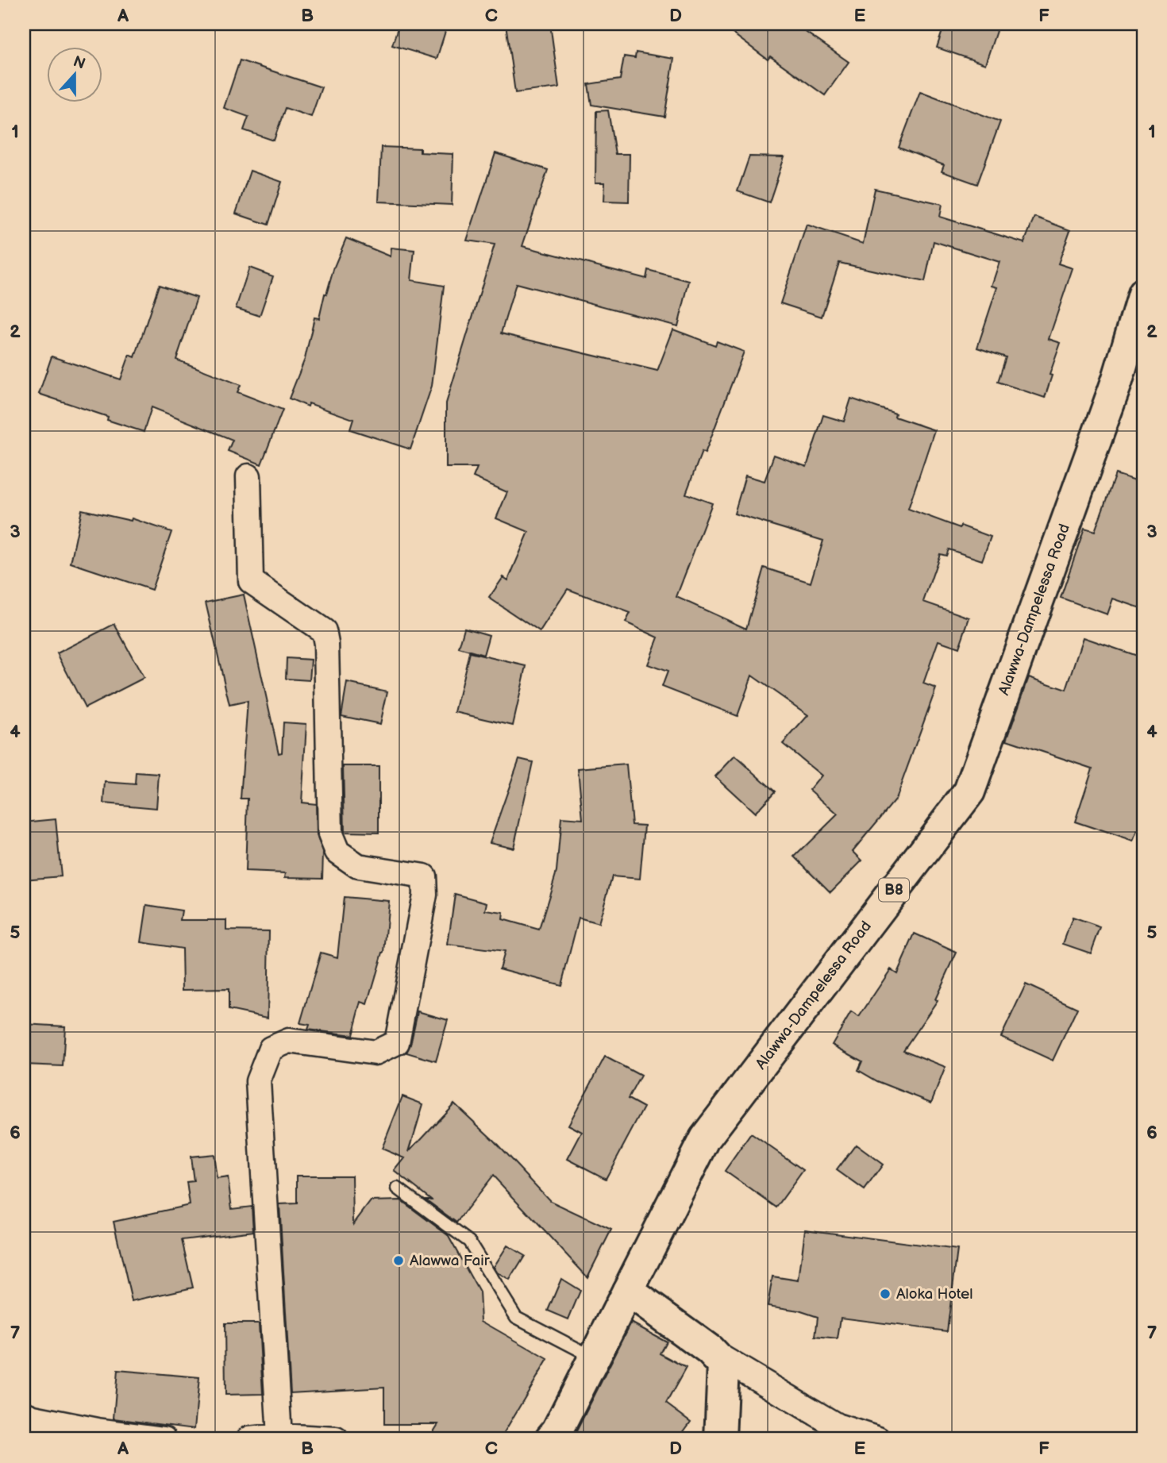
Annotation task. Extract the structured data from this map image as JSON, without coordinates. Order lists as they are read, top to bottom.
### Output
{
  "streets": {
    "main road": ["Alawwa-Dampelessa Road", "B8"]
  },
  "places": ["Alawwa Fair", "Aloka Hotel"],
  "north": "top",
  "grid": {
    "columns": [
      "A",
      "B",
      "C",
      "D",
      "E",
      "F"
    ],
    "rows": [
      "1",
      "2",
      "3",
      "4",
      "5",
      "6",
      "7"
    ]
  }
}
